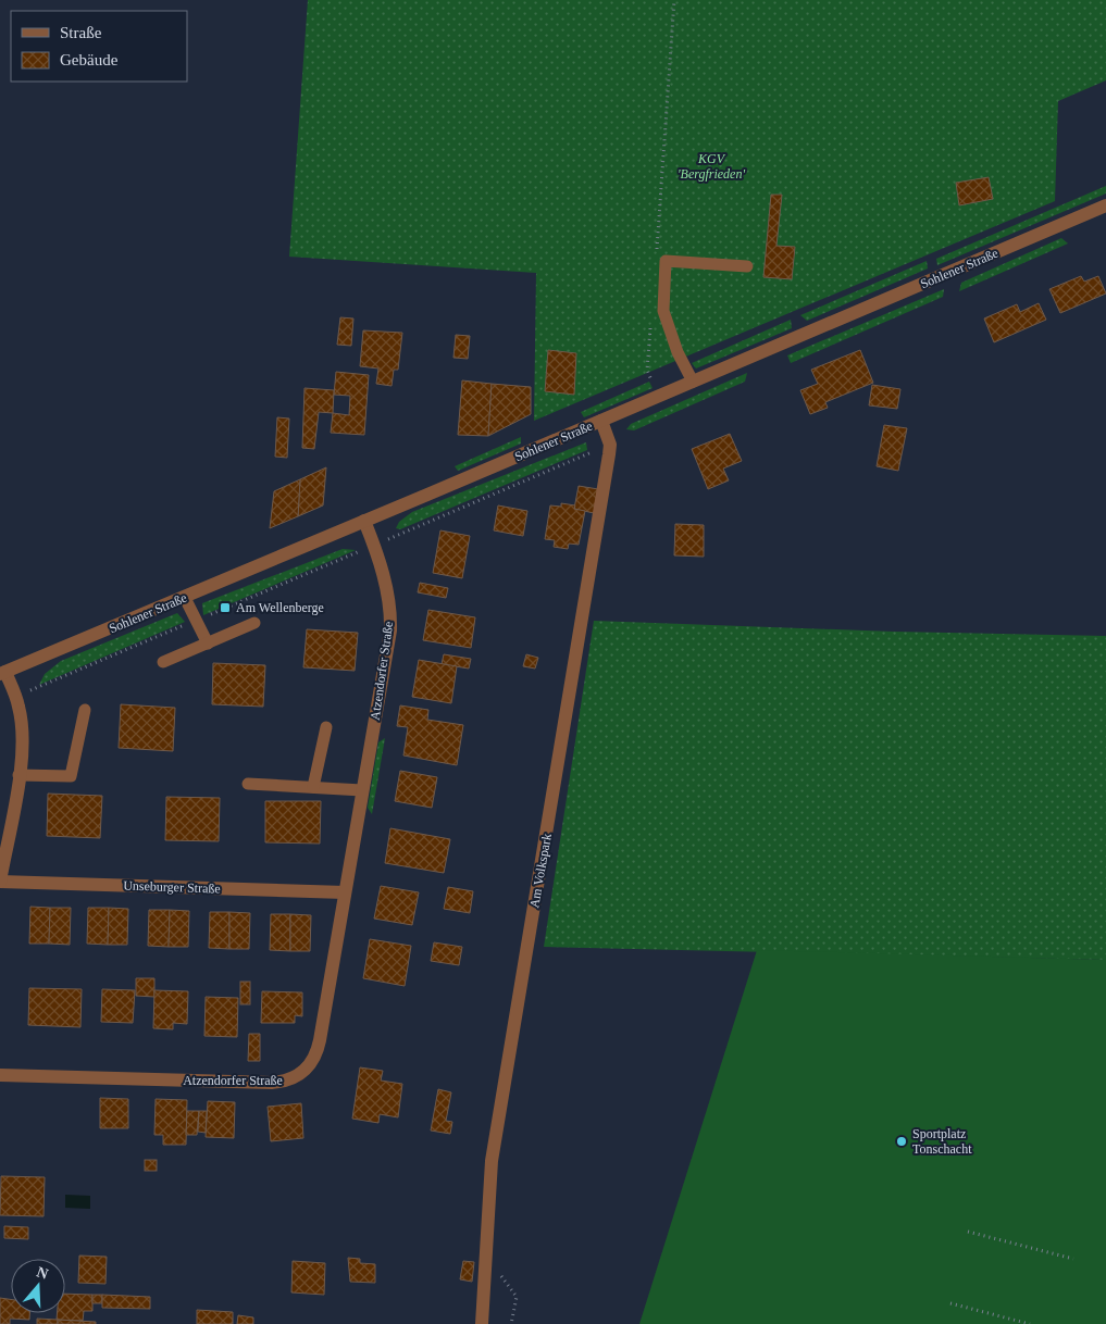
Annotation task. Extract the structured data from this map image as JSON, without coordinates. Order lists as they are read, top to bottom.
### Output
{
  "streets": {
    "street": [
      "Sohlener Straße",
      "Atzendorfer Straße",
      "Am Volkspark",
      "Unseburger Straße"
    ]
  },
  "crossings": [
    ["Sohlener Straße", "Atzendorfer Straße"],
    ["Sohlener Straße", "Am Volkspark"],
    ["Atzendorfer Straße", "Unseburger Straße"]
  ],
  "parks": ["KGV 'Bergfrieden'"],
  "places": {
    "transit": ["Am Wellenberge"],
    "other": ["Sportplatz Tonschacht"]
  },
  "legend": ["Straße", "Gebäude"],
  "north": "top"
}
